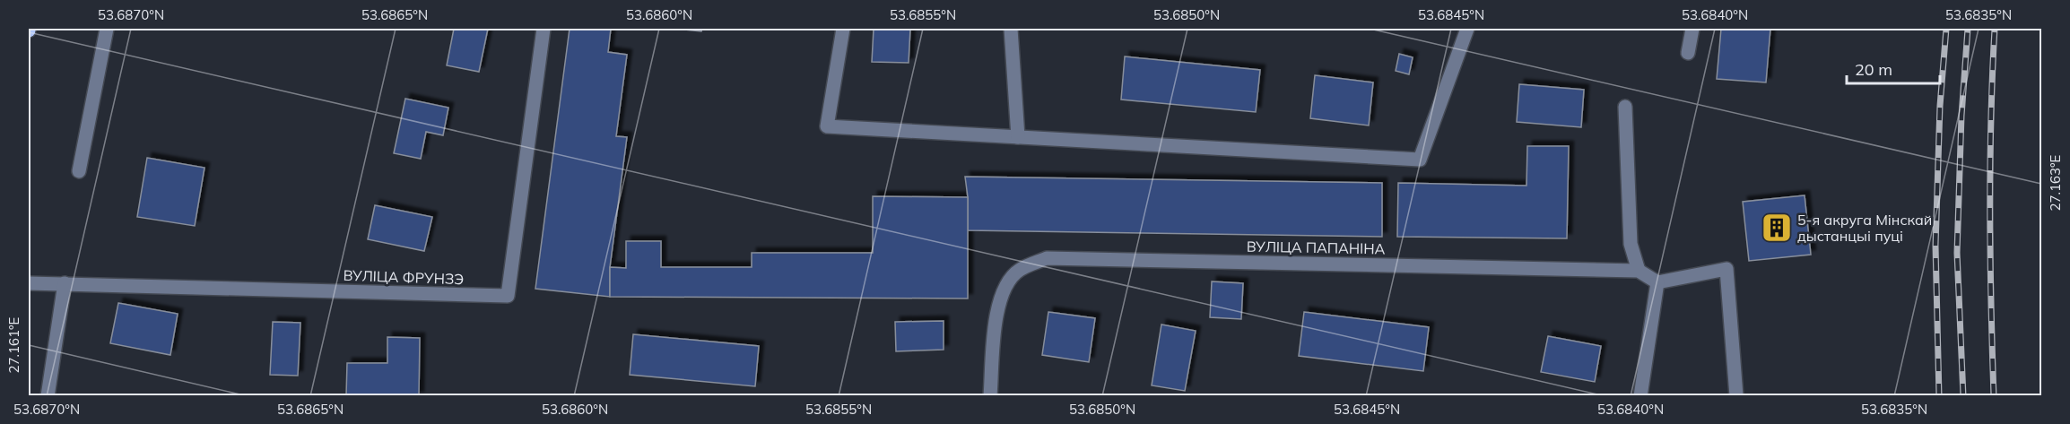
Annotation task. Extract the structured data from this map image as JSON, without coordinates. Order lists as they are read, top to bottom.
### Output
{
  "streets": {
    "street": ["ВУЛІЦА ПАПАНІНА", "ВУЛІЦА ФРУНЗЭ"]
  },
  "places": {
    "building": ["5-я акруга Мінскай дыстанцыі пуці"]
  },
  "scale_bar": "20 m",
  "coordinates": [
    "53.6870°N",
    "53.6865°N",
    "53.6860°N",
    "53.6855°N",
    "53.6850°N",
    "53.6845°N",
    "53.6840°N",
    "53.6835°N",
    "27.163°E",
    "27.161°E"
  ]
}
